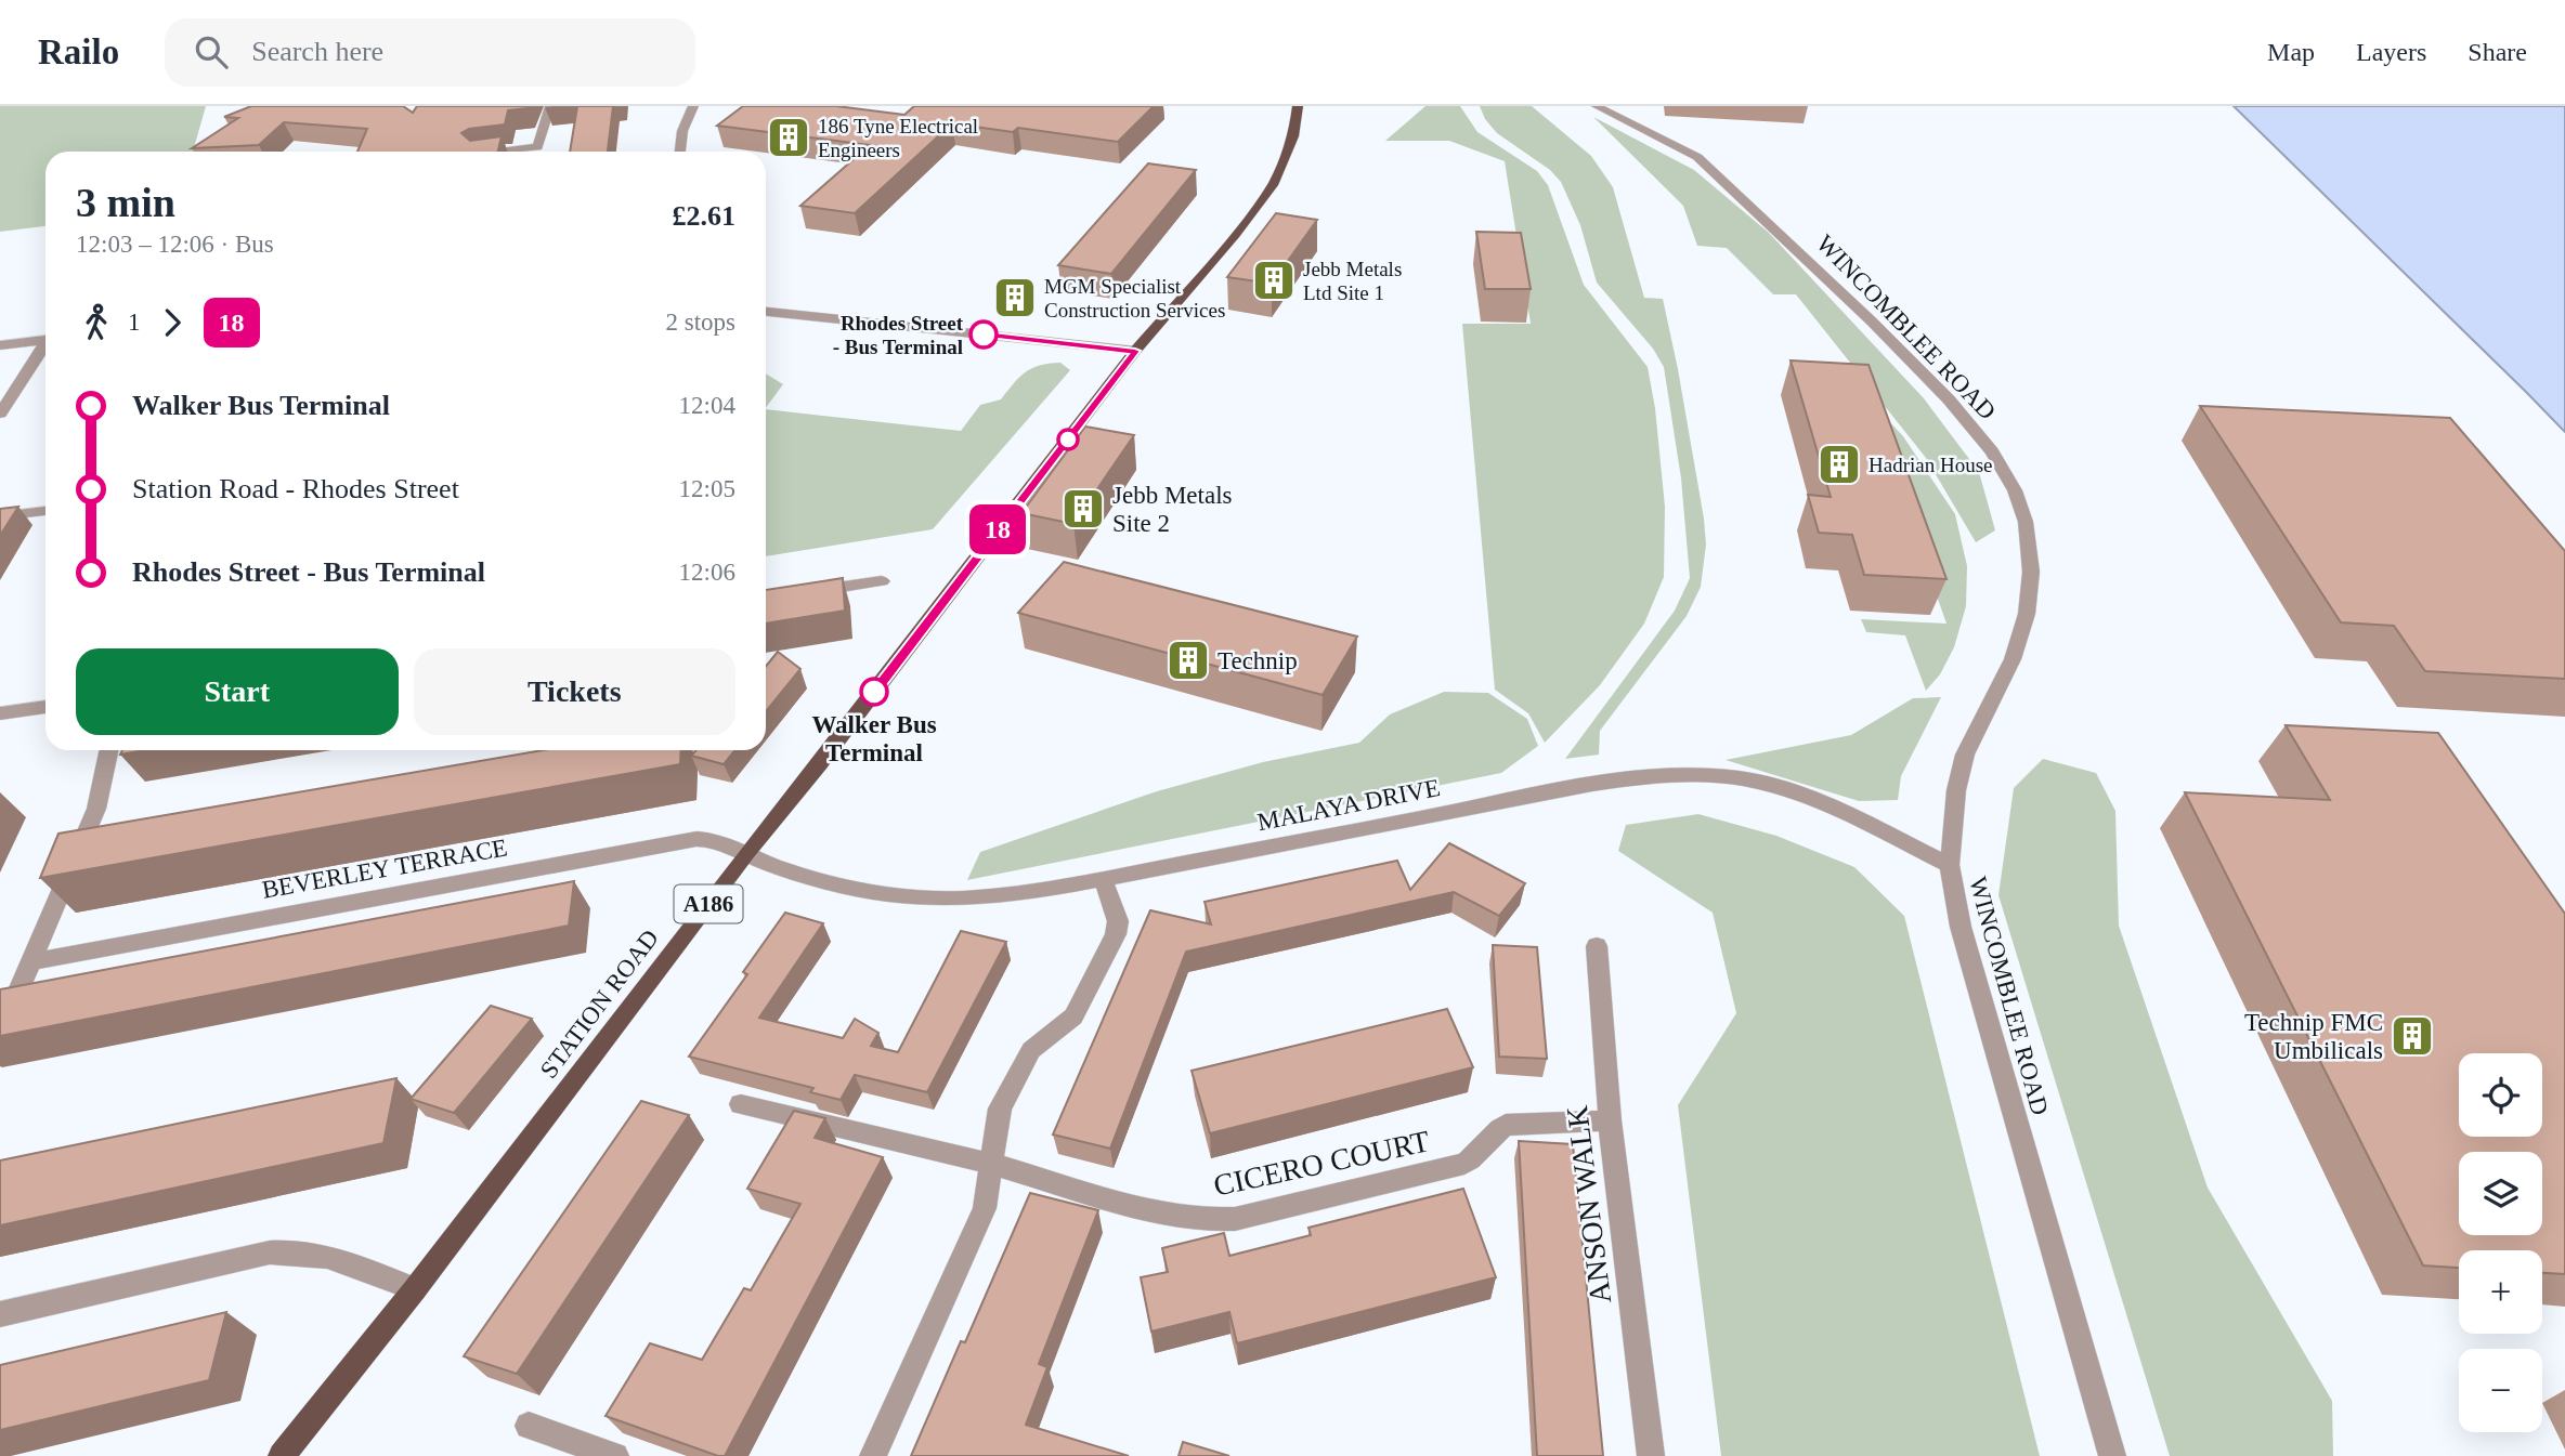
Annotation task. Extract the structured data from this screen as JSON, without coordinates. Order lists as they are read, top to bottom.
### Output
{
  "streets": {
    "main road": ["A186", "STATION ROAD"],
    "street": [
      "WINCOMBLEE ROAD",
      "MALAYA DRIVE",
      "BEVERLEY TERRACE",
      "CICERO COURT",
      "ANSON WALK"
    ]
  },
  "crossings": [
    ["WINCOMBLEE ROAD", "MALAYA DRIVE"],
    ["MALAYA DRIVE", "BEVERLEY TERRACE"],
    ["MALAYA DRIVE", "STATION ROAD"],
    ["BEVERLEY TERRACE", "STATION ROAD"],
    ["CICERO COURT", "ANSON WALK"]
  ],
  "places": {
    "building": [
      "186 Tyne Electrical Engineers",
      "Jebb Metals Ltd Site 1",
      "MGM Specialist Construction Services",
      "Hadrian House",
      "Jebb Metals Site 2",
      "Technip",
      "Technip FMC Umbilicals"
    ],
    "other": ["Rhodes Street - Bus Terminal", "Walker Bus Terminal"]
  },
  "lines": ["bus line 18"],
  "page": {
    "header": "Railo",
    "search": "Search here",
    "nav": ["Map", "Layers", "Share"],
    "on_map": "18",
    "heading": ["3 min", "12:03 – 12:06 · Bus", "£2.61"],
    "legs": ["1", "18", "2 stops"],
    "list": [
      {
        "name": "Walker Bus Terminal",
        "value": "12:04"
      },
      {
        "name": "Station Road - Rhodes Street",
        "value": "12:05"
      },
      {
        "name": "Rhodes Street - Bus Terminal",
        "value": "12:06"
      }
    ],
    "buttons": ["Start", "Tickets"],
    "map_buttons": ["+", "−"]
  }
}
